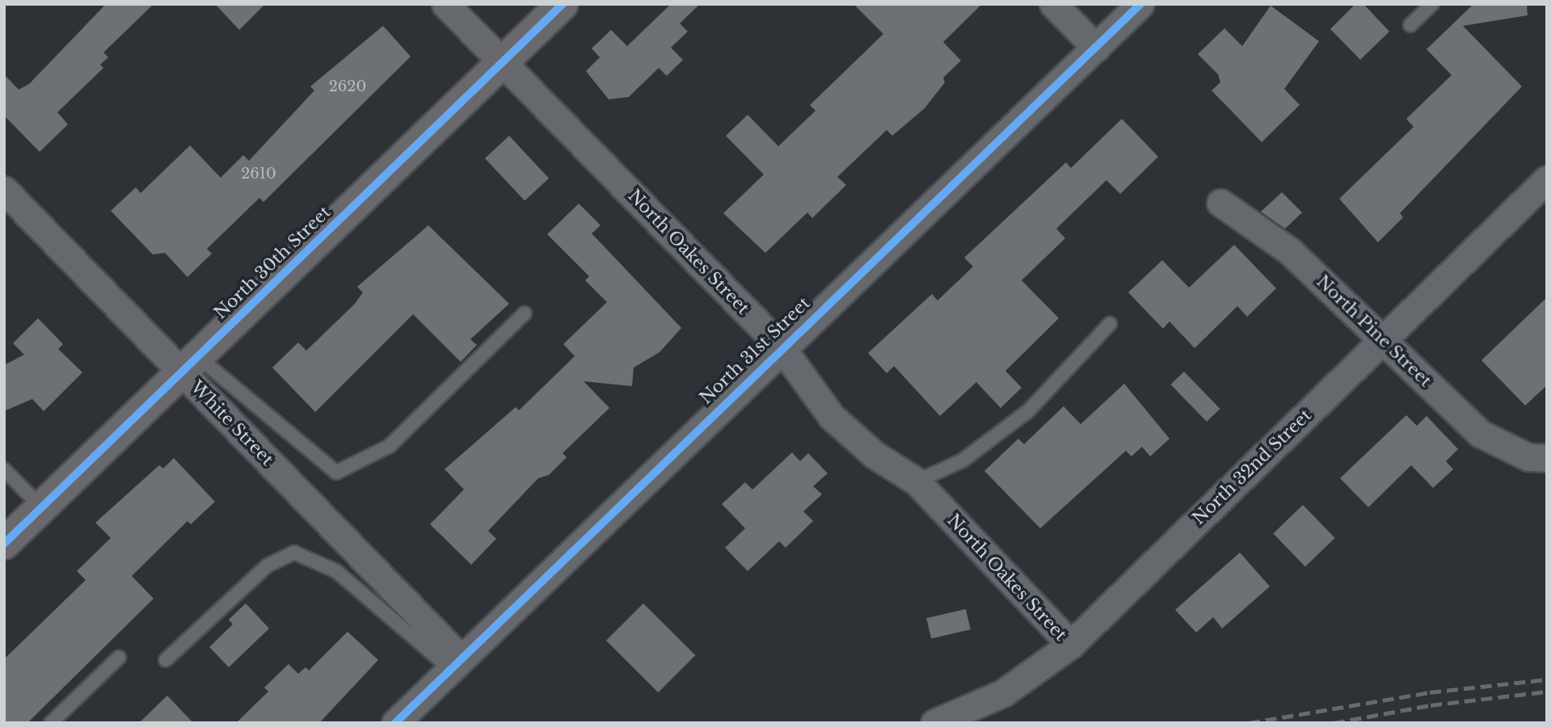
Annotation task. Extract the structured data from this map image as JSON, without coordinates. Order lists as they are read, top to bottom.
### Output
{
  "streets": {
    "main road": ["North 30th Street"],
    "street": [
      "North Oakes Street",
      "North Pine Street",
      "North 31st Street",
      "White Street",
      "North 32nd Street"
    ]
  },
  "crossings": [
    ["North Oakes Street", "North 30th Street"],
    ["North Oakes Street", "North 31st Street"],
    ["North Oakes Street", "North 32nd Street"],
    ["North 30th Street", "White Street"],
    ["North Pine Street", "North 32nd Street"],
    ["North 31st Street", "White Street"]
  ],
  "house_numbers": ["2620", "2610"]
}
